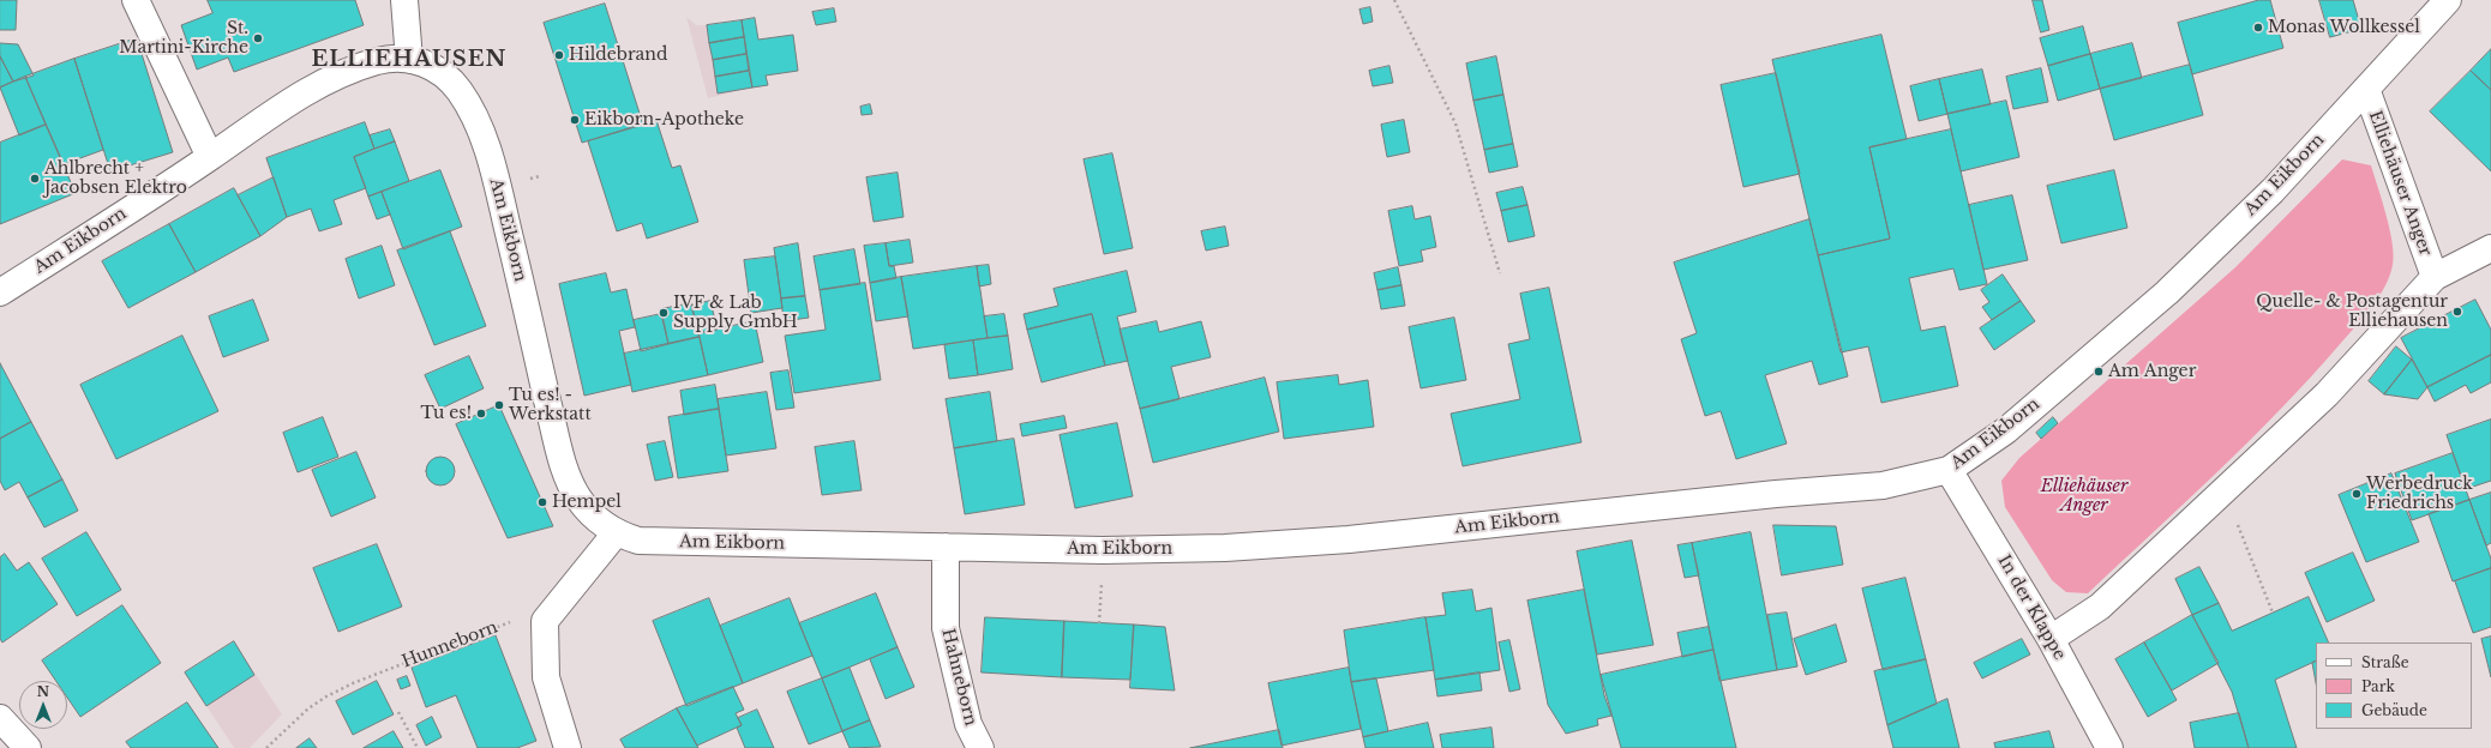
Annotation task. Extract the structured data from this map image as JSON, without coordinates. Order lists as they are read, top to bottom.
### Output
{
  "streets": {
    "street": [
      "Am Eikborn",
      "Elliehäuser Anger",
      "In der Klappe",
      "Hahneborn"
    ],
    "path": ["Hunneborn"]
  },
  "crossings": [
    ["Am Eikborn", "Elliehäuser Anger"],
    ["Am Eikborn", "In der Klappe"],
    ["Am Eikborn", "Hahneborn"],
    ["Elliehäuser Anger", "In der Klappe"]
  ],
  "districts": ["ELLIEHAUSEN"],
  "parks": ["Elliehäuser Anger"],
  "places": [
    "Monas Wollkessel",
    "St. Martini-Kirche",
    "Hildebrand",
    "Eikborn-Apotheke",
    "Ahlbrecht + Jacobsen Elektro",
    "Quelle- & Postagentur Elliehausen",
    "IVF & Lab Supply GmbH",
    "Am Anger",
    "Tu es! - Werkstatt",
    "Tu es!",
    "Werbedruck Friedrichs",
    "Hempel"
  ],
  "legend": ["Straße", "Park", "Gebäude"],
  "north": "top"
}
